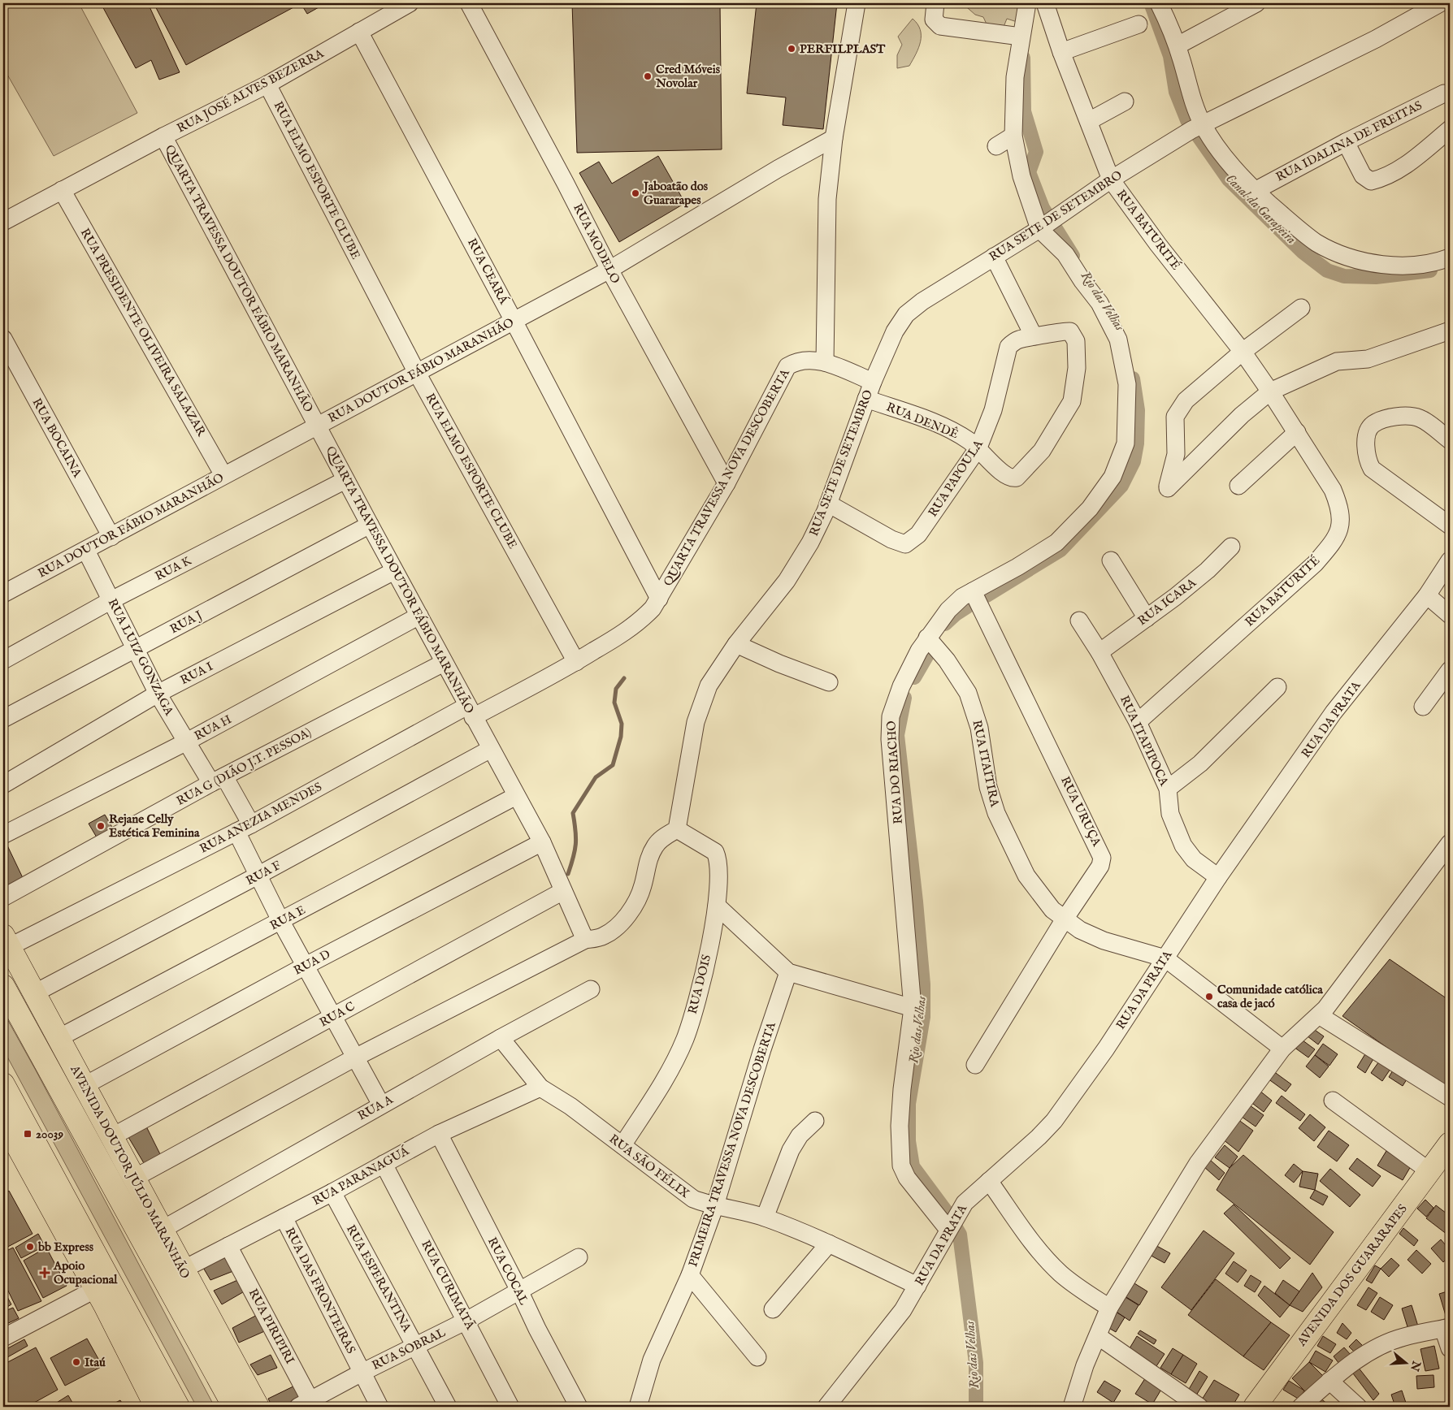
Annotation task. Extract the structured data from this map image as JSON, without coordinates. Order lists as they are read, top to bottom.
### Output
{
  "streets": {
    "main road": ["AVENIDA DOUTOR JÚLIO MARANHÃO", "AVENIDA DOS GUARARAPES"],
    "street": [
      "RUA JOSÉ ALVES BEZERRA",
      "RUA IDALINA DE FREITAS",
      "RUA ELMO ESPORTE CLUBE",
      "RUA SETE DE SETEMBRO",
      "RUA BATURITÉ",
      "RUA MODELO",
      "RUA CEARÁ",
      "QUARTA TRAVESSA DOUTOR FÁBIO MARANHÃO",
      "RUA PRESIDENTE OLIVEIRA SALAZAR",
      "RUA DOUTOR FÁBIO MARANHÃO",
      "RUA DENDÊ",
      "RUA BOCAINA",
      "QUARTA TRAVESSA NOVA DESCOBERTA",
      "RUA PAPOULA",
      "RUA K",
      "RUA ICARA",
      "RUA J",
      "RUA LUIZ GONZAGA",
      "RUA I",
      "RUA DA PRATA",
      "RUA H",
      "RUA ITAPIPOCA",
      "RUA ITAITIRA",
      "RUA G (DIÃO J.T. PESSOA)",
      "RUA DO RIACHO",
      "RUA URUÇA",
      "RUA ANEZIA MENDES",
      "RUA F",
      "RUA E",
      "RUA D",
      "RUA DOIS",
      "RUA C",
      "RUA A",
      "PRIMEIRA TRAVESSA NOVA DESCOBERTA",
      "RUA SÃO FÉLIX",
      "RUA PARANAGUÁ",
      "RUA COCAL",
      "RUA ESPERANTINA",
      "RUA CURIMATÃ",
      "RUA DAS FRONTEIRAS",
      "RUA PIRIPIRI",
      "RUA SOBRAL"
    ]
  },
  "crossings": [
    ["RUA JOSÉ ALVES BEZERRA", "RUA ELMO ESPORTE CLUBE"],
    ["RUA JOSÉ ALVES BEZERRA", "RUA CEARÁ"],
    ["RUA JOSÉ ALVES BEZERRA", "QUARTA TRAVESSA DOUTOR FÁBIO MARANHÃO"],
    ["RUA JOSÉ ALVES BEZERRA", "RUA PRESIDENTE OLIVEIRA SALAZAR"],
    ["RUA ELMO ESPORTE CLUBE", "RUA DOUTOR FÁBIO MARANHÃO"],
    ["RUA ELMO ESPORTE CLUBE", "QUARTA TRAVESSA NOVA DESCOBERTA"],
    ["RUA SETE DE SETEMBRO", "RUA BATURITÉ"],
    ["RUA SETE DE SETEMBRO", "RUA DENDÊ"],
    ["RUA SETE DE SETEMBRO", "QUARTA TRAVESSA NOVA DESCOBERTA"],
    ["RUA SETE DE SETEMBRO", "RUA PAPOULA"],
    ["RUA SETE DE SETEMBRO", "RUA DO RIACHO"],
    ["RUA SETE DE SETEMBRO", "RUA DOIS"],
    ["RUA BATURITÉ", "RUA ITAPIPOCA"],
    ["RUA MODELO", "RUA DOUTOR FÁBIO MARANHÃO"],
    ["RUA MODELO", "QUARTA TRAVESSA NOVA DESCOBERTA"],
    ["RUA CEARÁ", "RUA DOUTOR FÁBIO MARANHÃO"],
    ["RUA CEARÁ", "QUARTA TRAVESSA NOVA DESCOBERTA"],
    ["QUARTA TRAVESSA DOUTOR FÁBIO MARANHÃO", "RUA DOUTOR FÁBIO MARANHÃO"],
    ["QUARTA TRAVESSA DOUTOR FÁBIO MARANHÃO", "QUARTA TRAVESSA NOVA DESCOBERTA"],
    ["QUARTA TRAVESSA DOUTOR FÁBIO MARANHÃO", "RUA K"],
    ["QUARTA TRAVESSA DOUTOR FÁBIO MARANHÃO", "RUA J"],
    ["QUARTA TRAVESSA DOUTOR FÁBIO MARANHÃO", "RUA I"],
    ["QUARTA TRAVESSA DOUTOR FÁBIO MARANHÃO", "RUA H"],
    ["QUARTA TRAVESSA DOUTOR FÁBIO MARANHÃO", "RUA G (DIÃO J.T. PESSOA)"],
    ["QUARTA TRAVESSA DOUTOR FÁBIO MARANHÃO", "RUA ANEZIA MENDES"],
    ["QUARTA TRAVESSA DOUTOR FÁBIO MARANHÃO", "RUA F"],
    ["QUARTA TRAVESSA DOUTOR FÁBIO MARANHÃO", "RUA E"],
    ["QUARTA TRAVESSA DOUTOR FÁBIO MARANHÃO", "RUA D"],
    ["QUARTA TRAVESSA DOUTOR FÁBIO MARANHÃO", "RUA C"],
    ["RUA PRESIDENTE OLIVEIRA SALAZAR", "RUA DOUTOR FÁBIO MARANHÃO"],
    ["RUA DOUTOR FÁBIO MARANHÃO", "RUA BOCAINA"],
    ["RUA DOUTOR FÁBIO MARANHÃO", "RUA LUIZ GONZAGA"],
    ["RUA DENDÊ", "RUA PAPOULA"],
    ["QUARTA TRAVESSA NOVA DESCOBERTA", "RUA ANEZIA MENDES"],
    ["RUA K", "RUA LUIZ GONZAGA"],
    ["RUA ICARA", "RUA ITAPIPOCA"],
    ["RUA J", "RUA LUIZ GONZAGA"],
    ["RUA LUIZ GONZAGA", "RUA I"],
    ["RUA LUIZ GONZAGA", "RUA H"],
    ["RUA LUIZ GONZAGA", "RUA G (DIÃO J.T. PESSOA)"],
    ["RUA LUIZ GONZAGA", "RUA ANEZIA MENDES"],
    ["RUA LUIZ GONZAGA", "RUA F"],
    ["RUA LUIZ GONZAGA", "RUA E"],
    ["RUA LUIZ GONZAGA", "RUA D"],
    ["RUA LUIZ GONZAGA", "RUA C"],
    ["RUA LUIZ GONZAGA", "RUA A"],
    ["RUA DA PRATA", "RUA ITAPIPOCA"],
    ["RUA DA PRATA", "RUA ITAITIRA"],
    ["RUA DA PRATA", "RUA DO RIACHO"],
    ["RUA DA PRATA", "RUA SÃO FÉLIX"],
    ["RUA ITAITIRA", "RUA DO RIACHO"],
    ["RUA ITAITIRA", "RUA URUÇA"],
    ["RUA DO RIACHO", "RUA URUÇA"],
    ["RUA ANEZIA MENDES", "AVENIDA DOUTOR JÚLIO MARANHÃO"],
    ["RUA F", "AVENIDA DOUTOR JÚLIO MARANHÃO"],
    ["RUA E", "AVENIDA DOUTOR JÚLIO MARANHÃO"],
    ["RUA D", "AVENIDA DOUTOR JÚLIO MARANHÃO"],
    ["RUA DOIS", "RUA SÃO FÉLIX"],
    ["RUA C", "AVENIDA DOUTOR JÚLIO MARANHÃO"],
    ["RUA A", "RUA SÃO FÉLIX"],
    ["RUA A", "AVENIDA DOUTOR JÚLIO MARANHÃO"],
    ["PRIMEIRA TRAVESSA NOVA DESCOBERTA", "RUA SÃO FÉLIX"],
    ["RUA SÃO FÉLIX", "RUA PARANAGUÁ"],
    ["AVENIDA DOUTOR JÚLIO MARANHÃO", "RUA PARANAGUÁ"],
    ["RUA PARANAGUÁ", "RUA COCAL"],
    ["RUA PARANAGUÁ", "RUA ESPERANTINA"],
    ["RUA PARANAGUÁ", "RUA CURIMATÃ"],
    ["RUA PARANAGUÁ", "RUA DAS FRONTEIRAS"],
    ["RUA PARANAGUÁ", "RUA PIRIPIRI"],
    ["RUA COCAL", "RUA SOBRAL"],
    ["RUA ESPERANTINA", "RUA SOBRAL"],
    ["RUA CURIMATÃ", "RUA SOBRAL"],
    ["RUA DAS FRONTEIRAS", "RUA SOBRAL"],
    ["RUA PIRIPIRI", "RUA SOBRAL"]
  ],
  "water": ["Canal da Garapeira", "Rio das Velhas"],
  "places": {
    "other": [
      "PERFILPLAST",
      "Cred Móveis Novolar",
      "Jaboatão dos Guararapes",
      "Rejane Celly Estética Feminina",
      "Comunidade católica casa de jacó",
      "bb Express",
      "Itaú"
    ],
    "transit": ["20039"],
    "health": ["Apoio Ocupacional"]
  },
  "north": "right"
}
